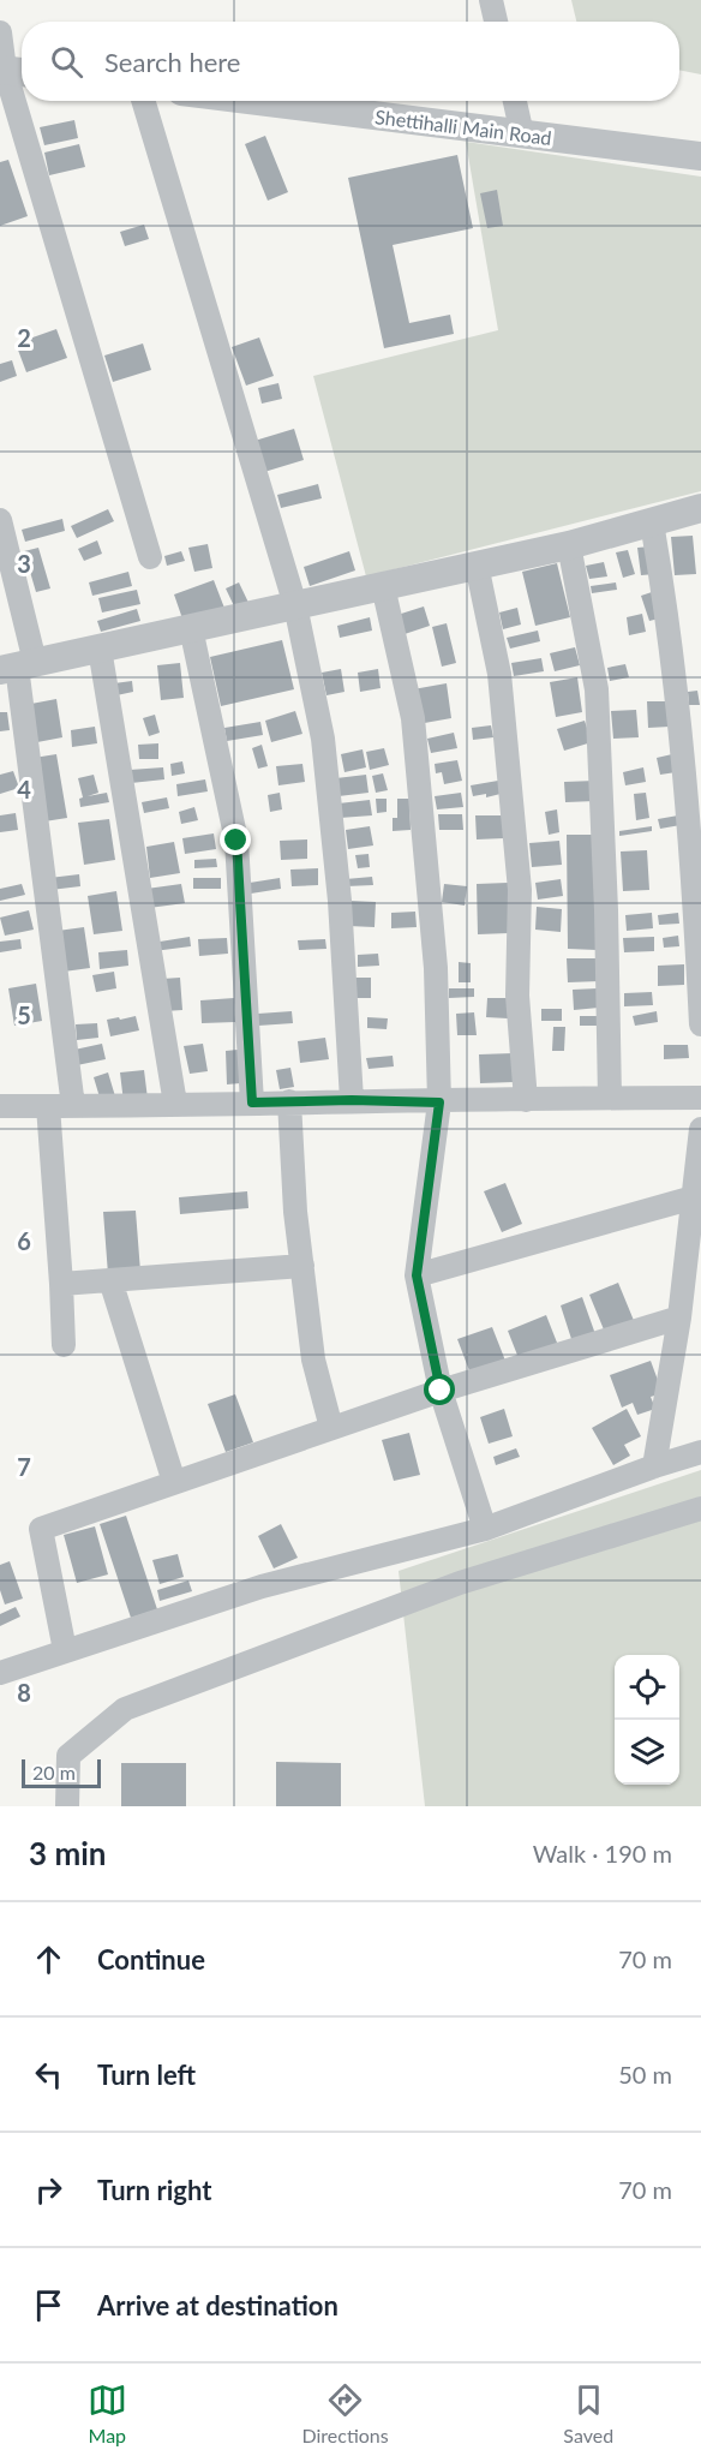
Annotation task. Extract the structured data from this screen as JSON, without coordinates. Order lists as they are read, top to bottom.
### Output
{
  "streets": {
    "street": ["Shettihalli Main Road"]
  },
  "scale_bar": "20 m",
  "page": {
    "search": "Search here",
    "scale": "20 m",
    "heading": ["3 min", "Walk · 190 m"],
    "list": [
      ["Continue", "70 m"],
      ["Turn left", "50 m"],
      ["Turn right", "70 m"],
      "Arrive at destination"
    ],
    "nav": ["Map", "Directions", "Saved"]
  },
  "grid": {
    "rows": [
      "2",
      "3",
      "4",
      "5",
      "6",
      "7",
      "8"
    ]
  }
}
